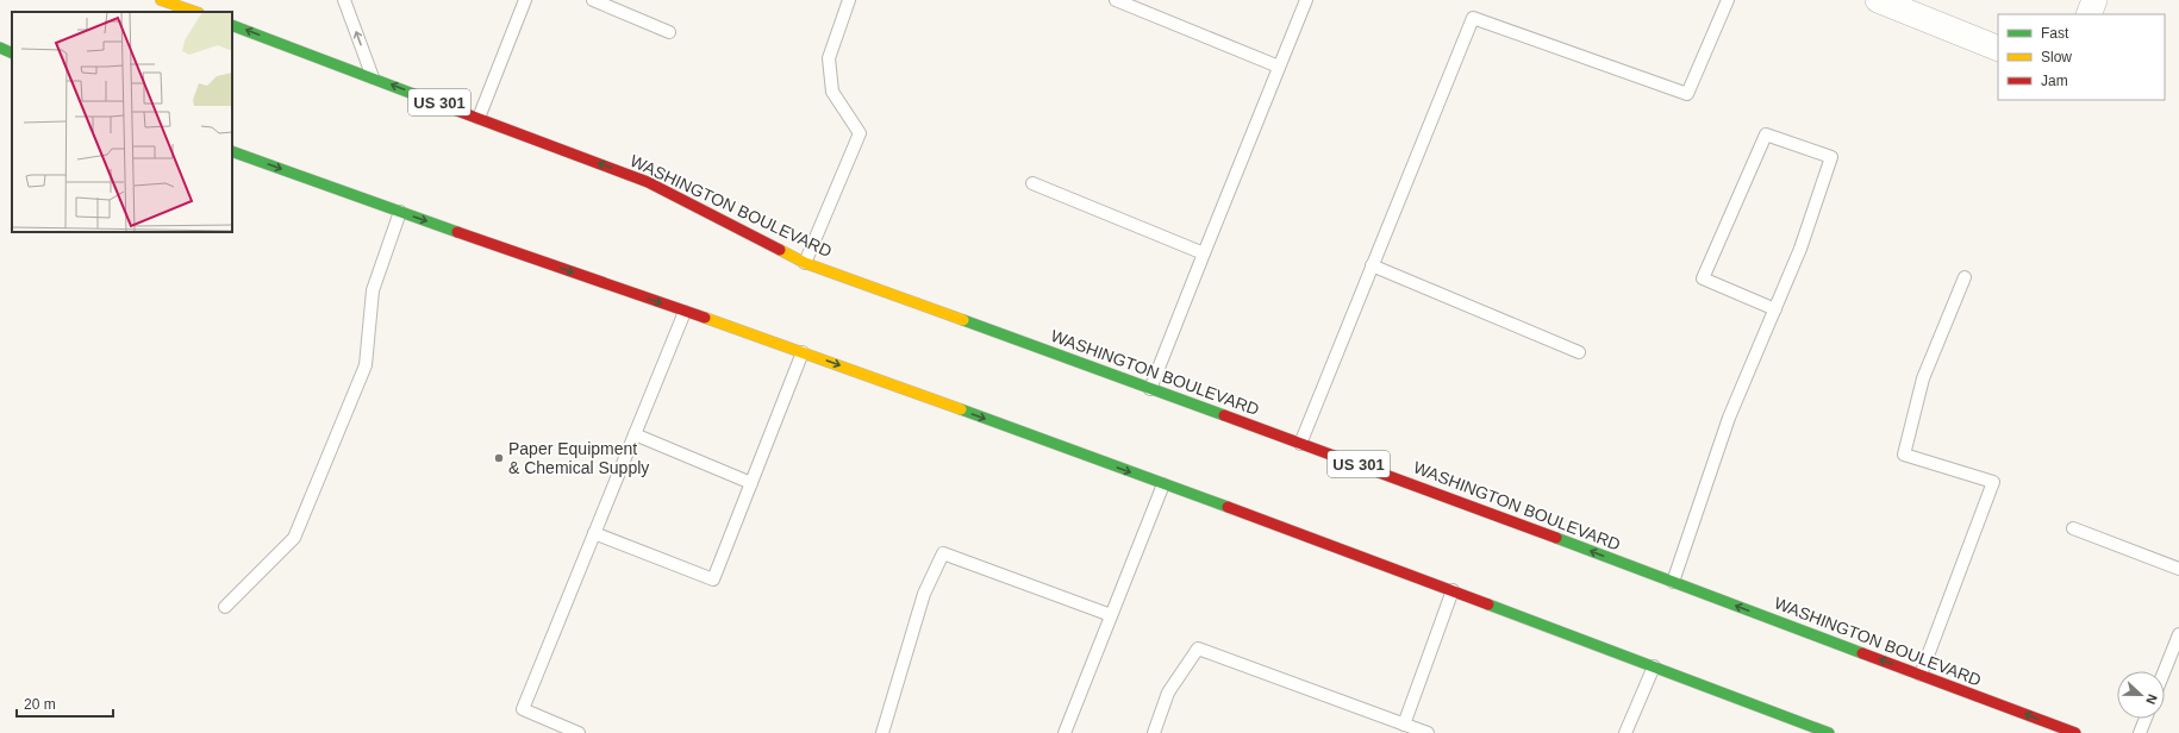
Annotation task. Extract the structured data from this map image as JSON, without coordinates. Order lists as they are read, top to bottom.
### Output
{
  "streets": {
    "main road": ["US 301", "WASHINGTON BOULEVARD"]
  },
  "places": ["Paper Equipment & Chemical Supply"],
  "legend": ["Fast", "Slow", "Jam"],
  "scale_bar": "20 m",
  "north": "right"
}
